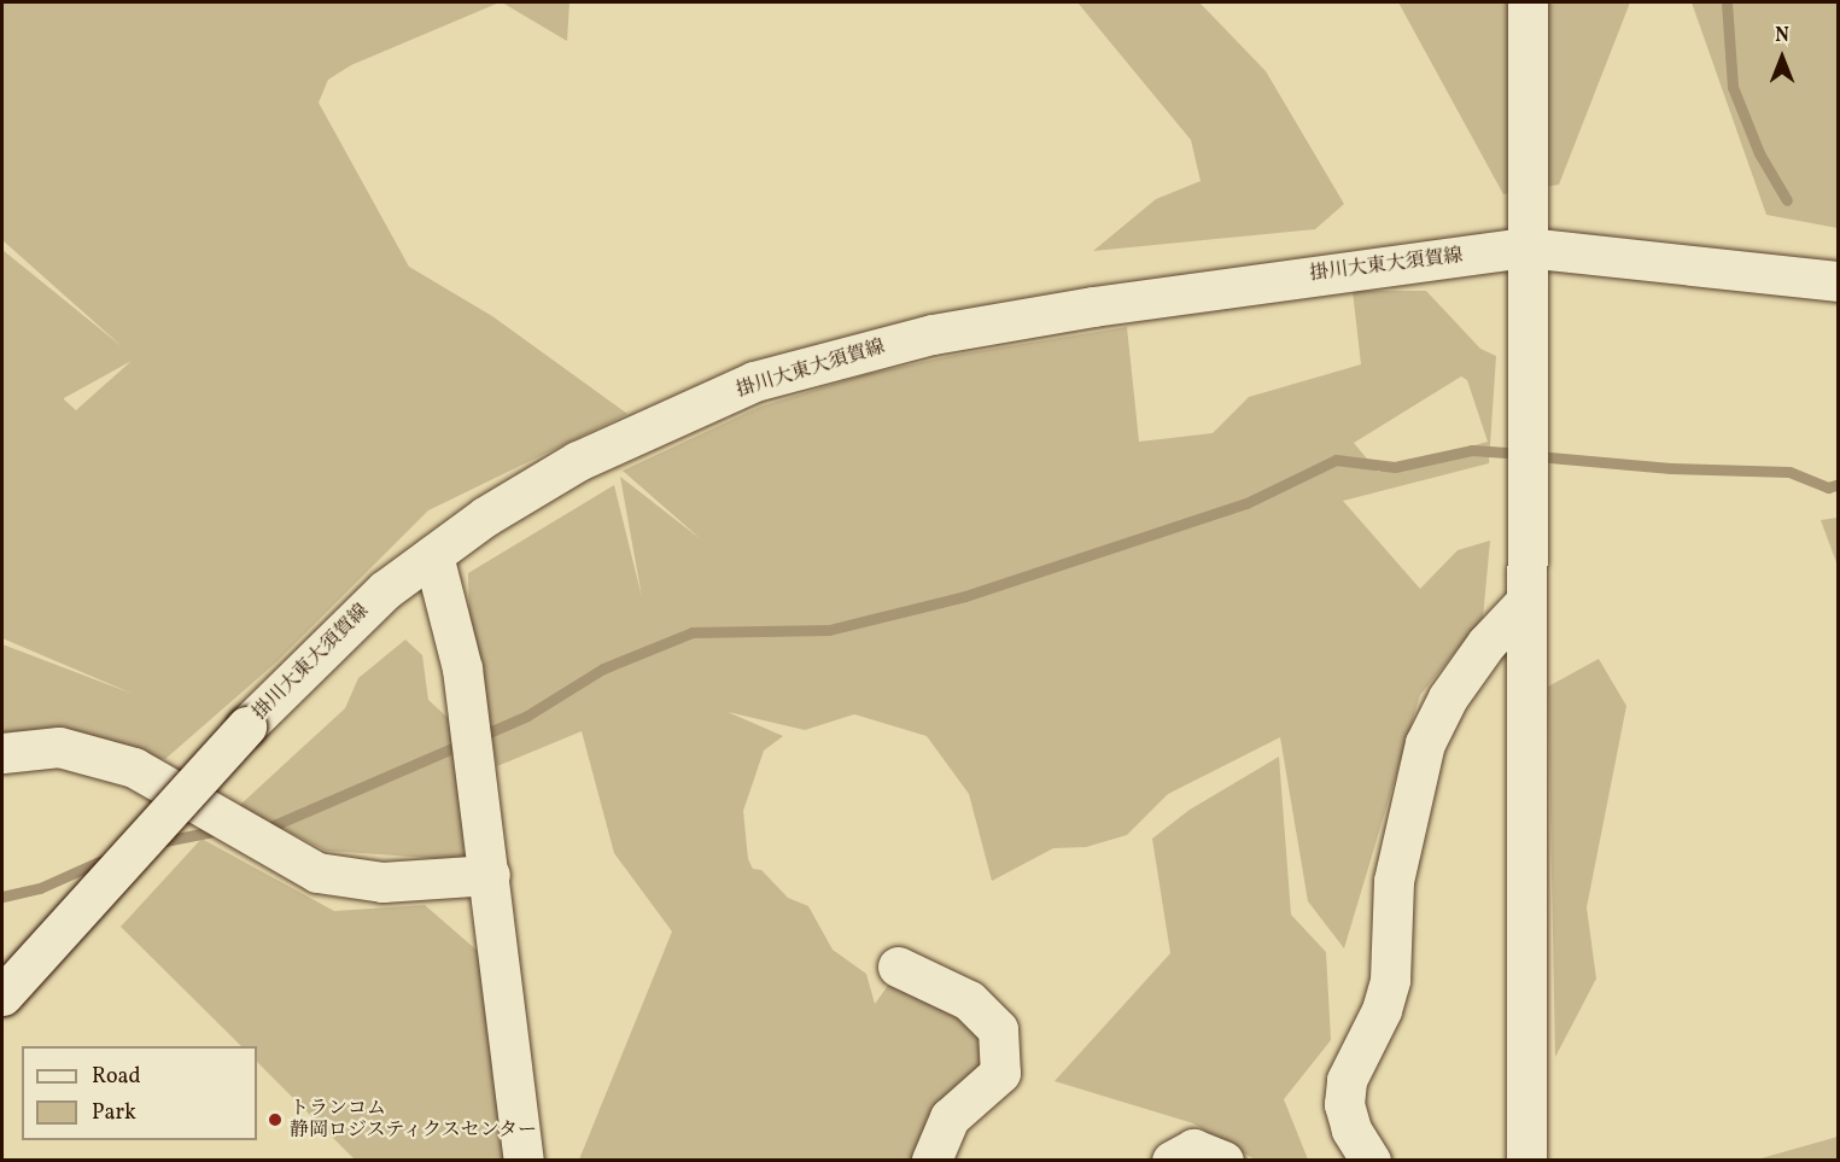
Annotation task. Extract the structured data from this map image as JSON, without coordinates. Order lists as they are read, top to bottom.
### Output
{
  "streets": {
    "street": ["掛川大東大須賀線"]
  },
  "places": ["トランコム 静岡ロジスティクスセンター"],
  "legend": ["Road", "Park"],
  "north": "top"
}
